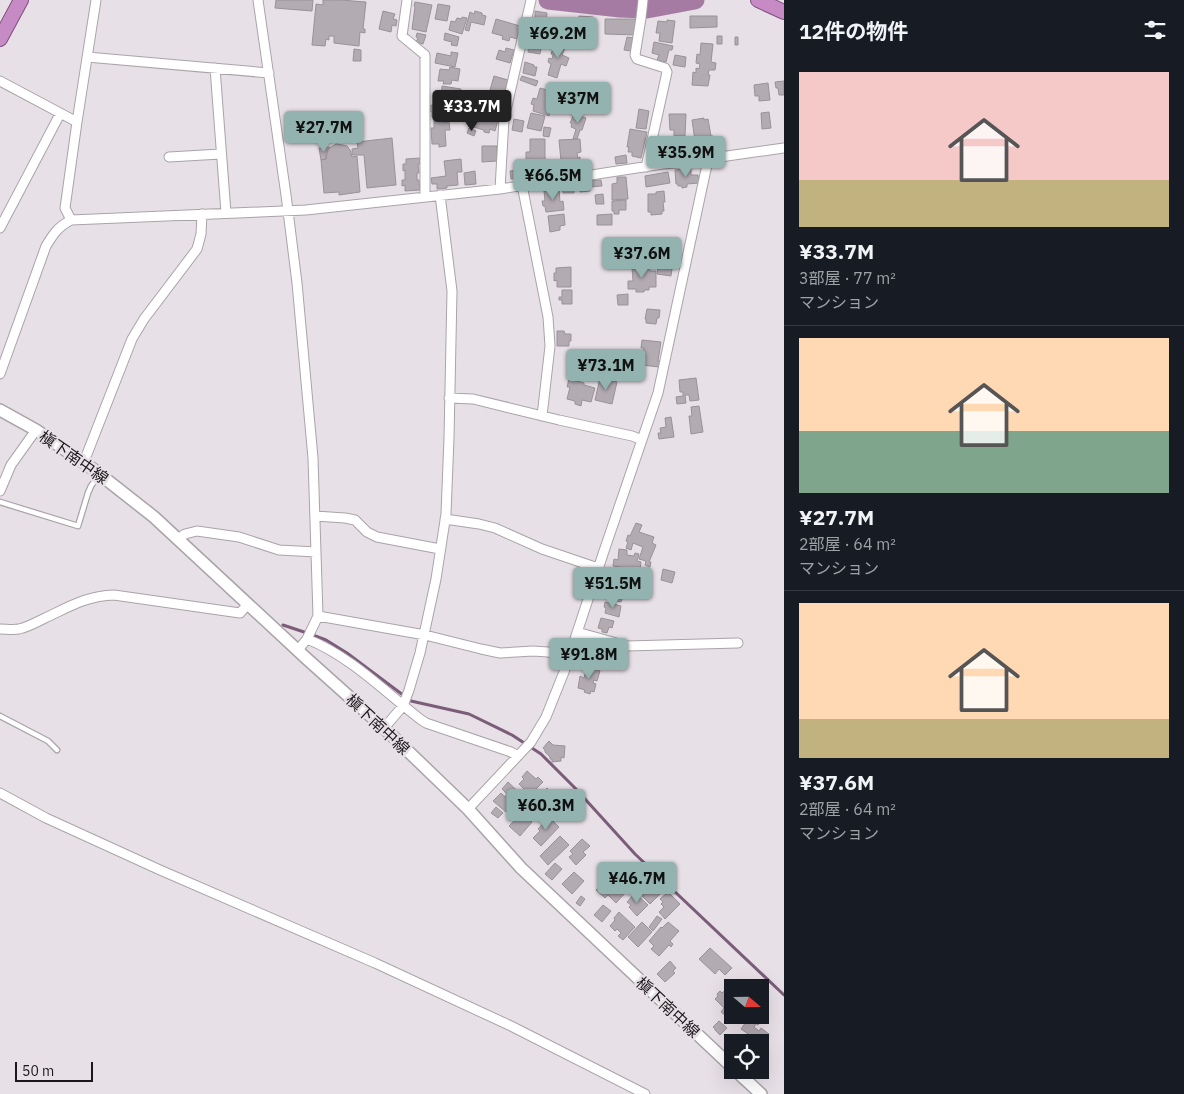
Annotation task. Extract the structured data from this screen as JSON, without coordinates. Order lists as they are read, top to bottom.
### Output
{
  "streets": {
    "main road": ["槇下南中線"]
  },
  "scale_bar": "50 m",
  "north": "right",
  "page": {
    "heading": "12件の物件",
    "price": [
      "¥69.2M",
      "¥37M",
      "¥33.7M",
      "¥27.7M",
      "¥35.9M",
      "¥66.5M",
      "¥37.6M",
      "¥73.1M",
      "¥51.5M",
      "¥91.8M",
      "¥60.3M",
      "¥46.7M"
    ],
    "list": [
      {
        "name": "¥33.7M",
        "note": "3部屋 · 77 m² · マンション"
      },
      {
        "name": "¥27.7M",
        "note": "2部屋 · 64 m² · マンション"
      },
      {
        "name": "¥37.6M",
        "note": "2部屋 · 64 m² · マンション"
      }
    ],
    "scale": "50 m"
  }
}
